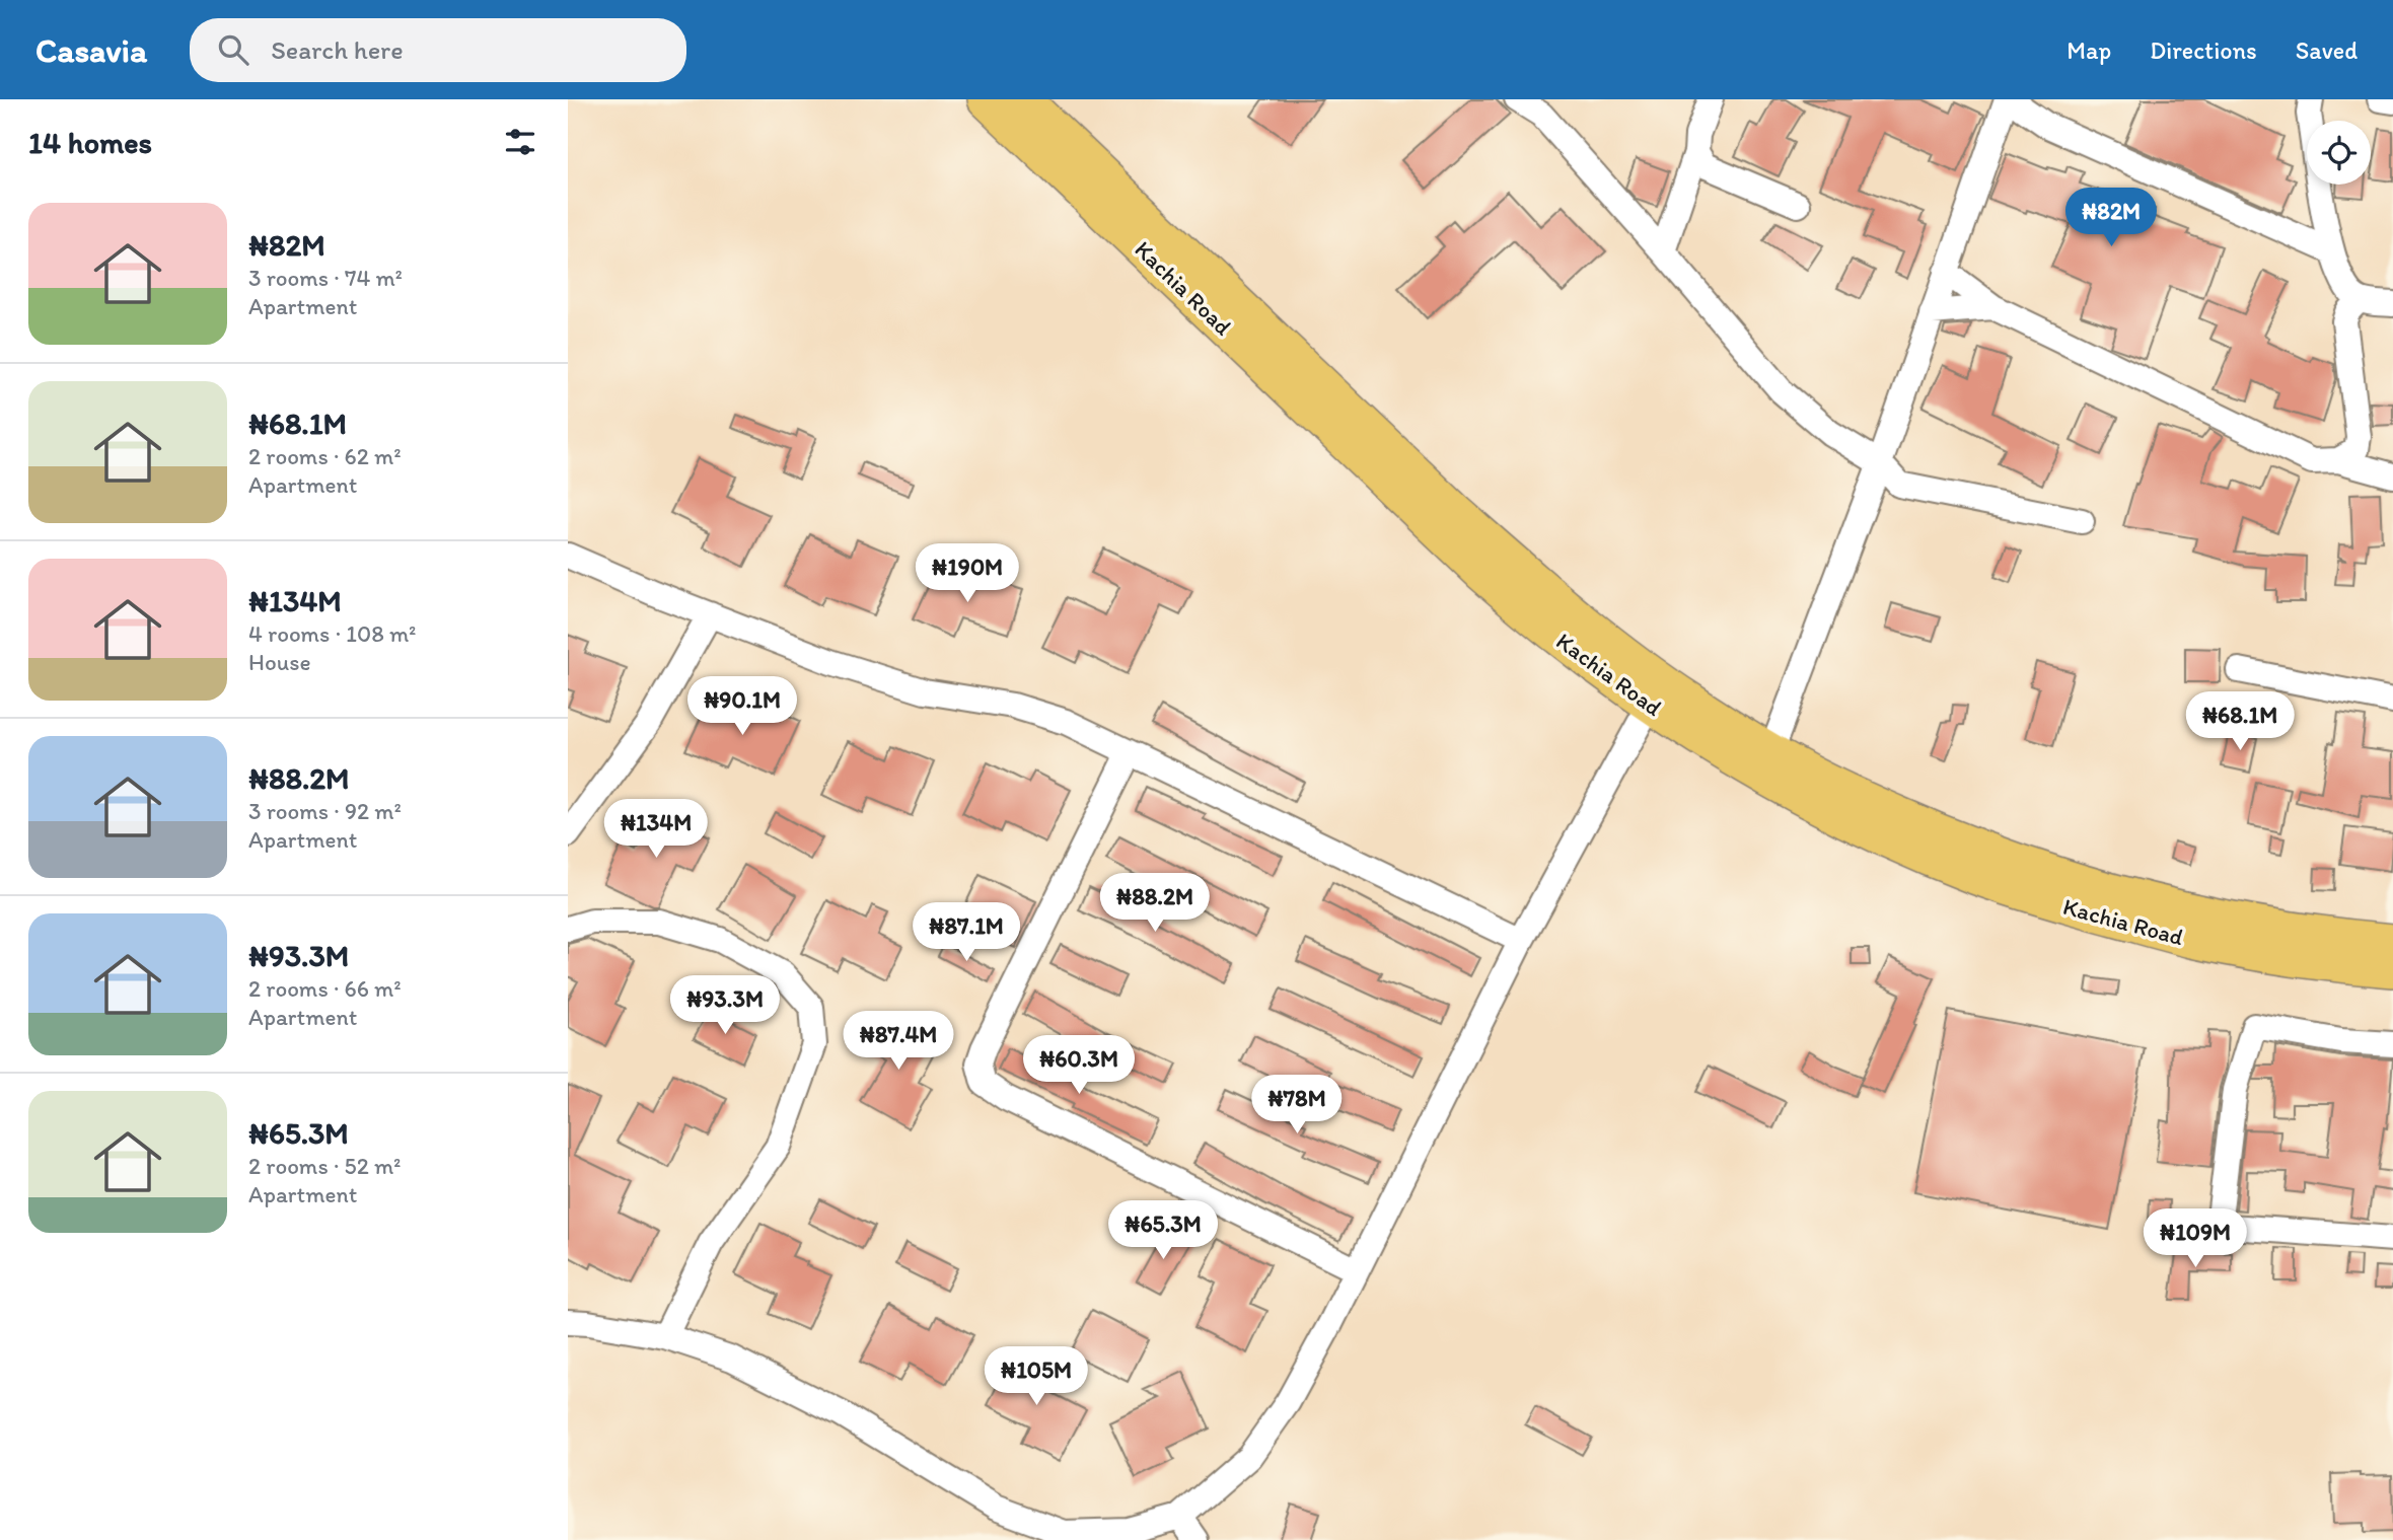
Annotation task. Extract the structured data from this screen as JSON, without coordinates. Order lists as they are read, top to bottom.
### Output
{
  "streets": {
    "highway": ["Kachia Road"]
  },
  "page": {
    "header": "Casavia",
    "search": "Search here",
    "nav": ["Map", "Directions", "Saved"],
    "heading": "14 homes",
    "list": [
      {
        "name": "₦82M",
        "note": "3 rooms · 74 m² · Apartment"
      },
      {
        "name": "₦68.1M",
        "note": "2 rooms · 62 m² · Apartment"
      },
      {
        "name": "₦134M",
        "note": "4 rooms · 108 m² · House"
      },
      {
        "name": "₦88.2M",
        "note": "3 rooms · 92 m² · Apartment"
      },
      {
        "name": "₦93.3M",
        "note": "2 rooms · 66 m² · Apartment"
      },
      {
        "name": "₦65.3M",
        "note": "2 rooms · 52 m² · Apartment"
      }
    ],
    "price": [
      "₦82M",
      "₦190M",
      "₦90.1M",
      "₦68.1M",
      "₦134M",
      "₦88.2M",
      "₦87.1M",
      "₦93.3M",
      "₦87.4M",
      "₦60.3M",
      "₦78M",
      "₦65.3M",
      "₦109M",
      "₦105M"
    ]
  }
}
